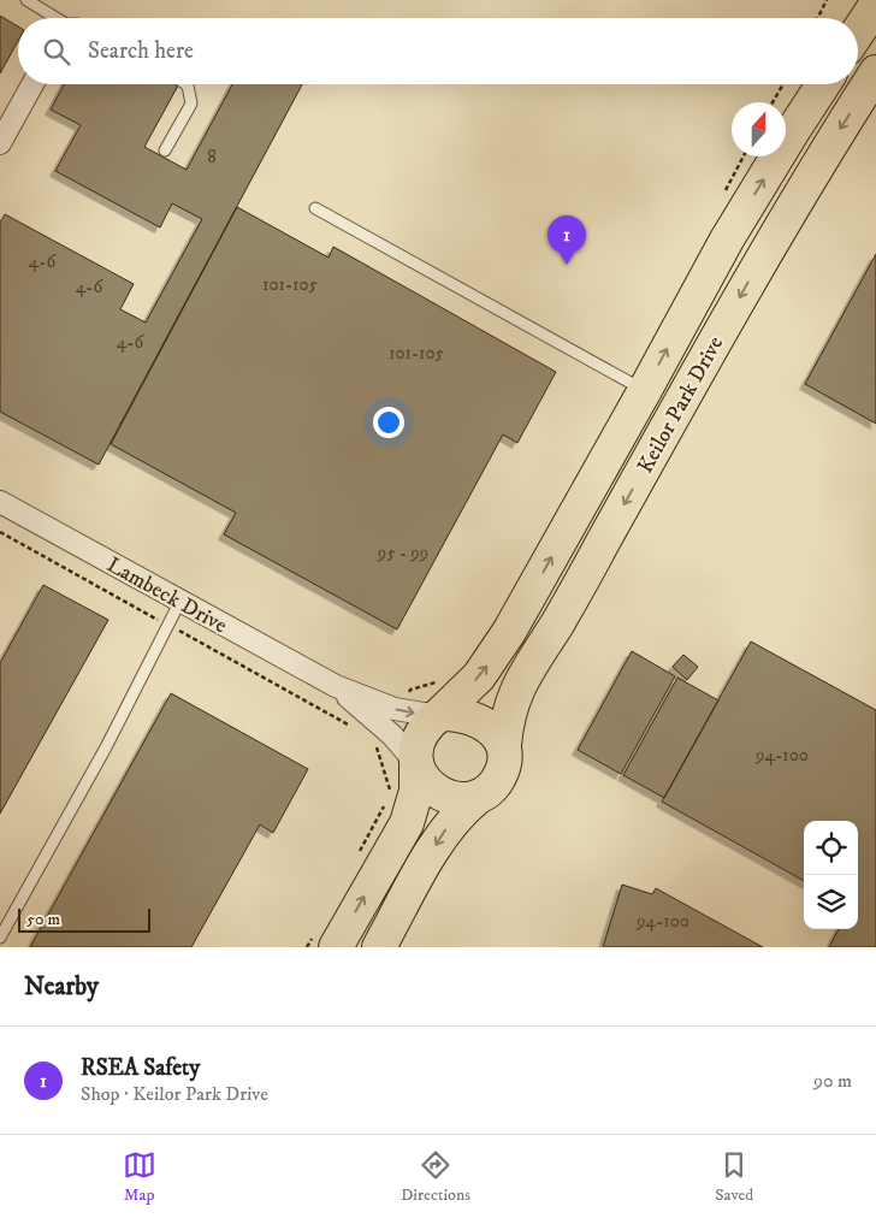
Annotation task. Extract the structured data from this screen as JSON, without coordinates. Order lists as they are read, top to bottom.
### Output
{
  "streets": {
    "main road": ["Keilor Park Drive"],
    "street": ["Lambeck Drive"]
  },
  "crossings": [
    ["Keilor Park Drive", "Lambeck Drive"]
  ],
  "house_numbers": [
    "8",
    "4-6",
    "101-105",
    "4-6",
    "4-6",
    "101-105",
    "95 - 99",
    "94-100",
    "94-100"
  ],
  "scale_bar": "50 m",
  "north": "top",
  "page": {
    "search": "Search here",
    "pins": "1",
    "scale": "50 m",
    "heading": "Nearby",
    "list": [
      {
        "mark": "1",
        "name": "RSEA Safety",
        "note": "Shop · Keilor Park Drive",
        "value": "90 m"
      }
    ],
    "nav": ["Map", "Directions", "Saved"]
  }
}
